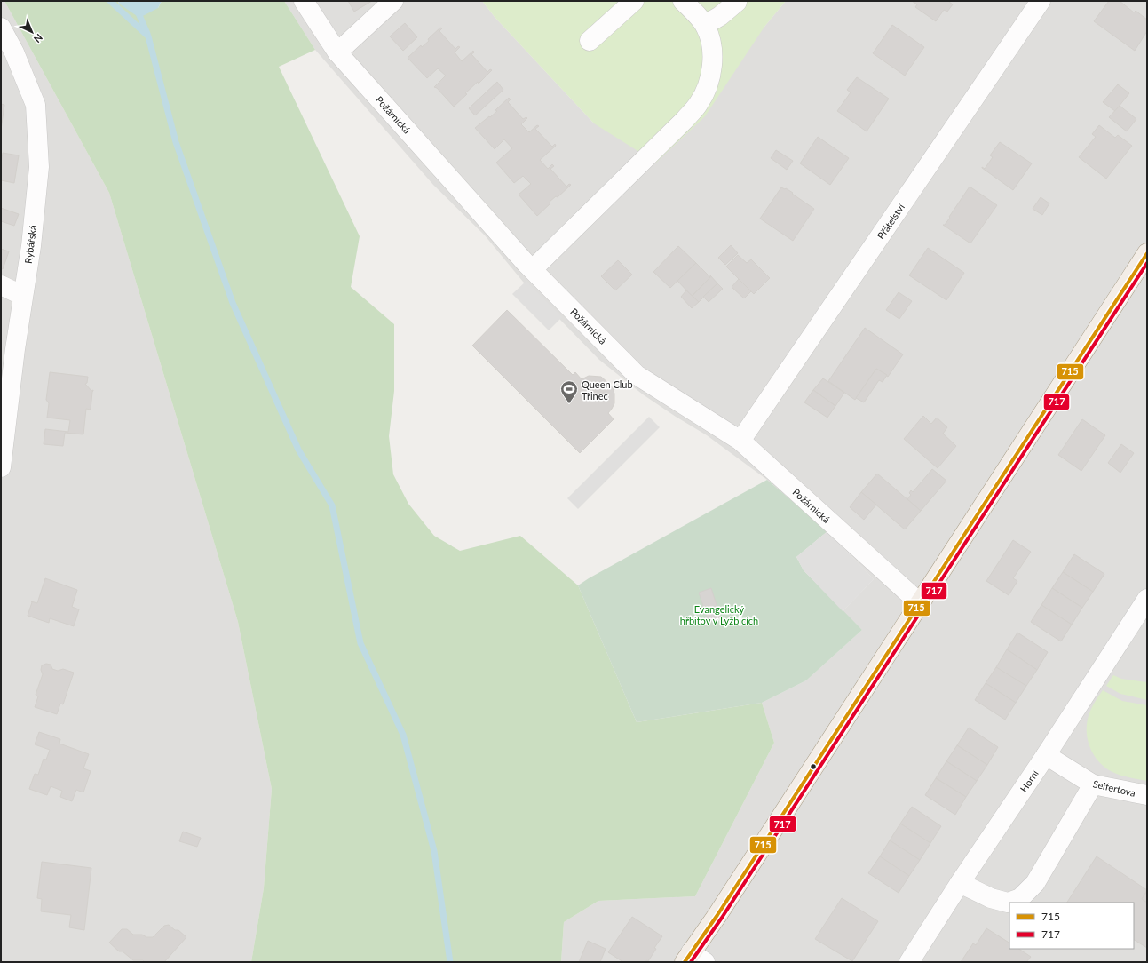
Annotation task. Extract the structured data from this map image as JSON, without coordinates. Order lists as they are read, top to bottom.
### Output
{
  "streets": {
    "street": [
      "Požárnická",
      "Přátelství",
      "Rybářská",
      "Horní",
      "Seifertova"
    ]
  },
  "crossings": [
    ["Požárnická", "Přátelství"],
    ["Horní", "Seifertova"]
  ],
  "parks": ["Evangelický hřbitov v Lyžbicích"],
  "places": {
    "sports": ["Queen Club Třinec"]
  },
  "lines": ["transit line 715", "transit line 717"],
  "legend": ["715", "717"],
  "north": "bottom right"
}
